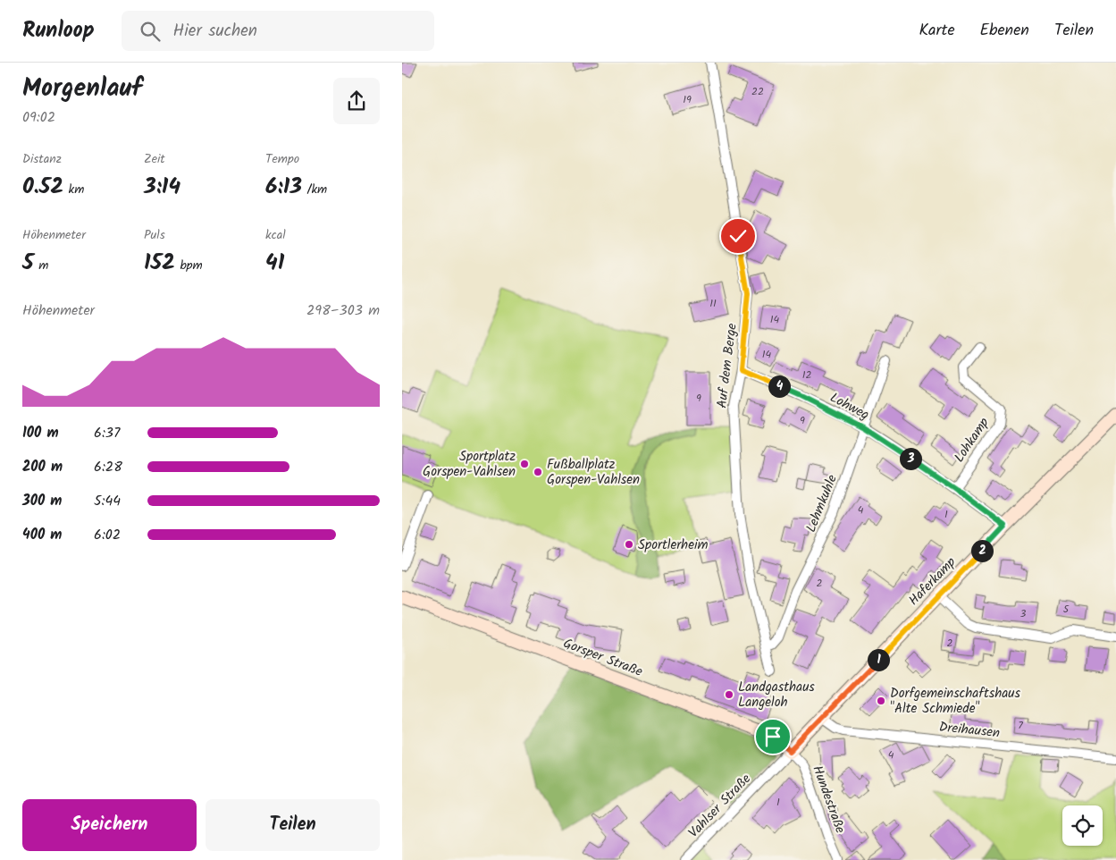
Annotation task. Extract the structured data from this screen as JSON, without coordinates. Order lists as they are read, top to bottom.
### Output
{
  "streets": {
    "street": [
      "Auf dem Berge",
      "Lohweg",
      "Lohkamp",
      "Lehmkuhle",
      "Haferkamp",
      "Gorsper Straße",
      "Dreihausen",
      "Hundestraße",
      "Vahlser Straße"
    ]
  },
  "crossings": [
    ["Auf dem Berge", "Lohweg"],
    ["Auf dem Berge", "Lehmkuhle"],
    ["Lohweg", "Lohkamp"],
    ["Lohweg", "Lehmkuhle"],
    ["Lohweg", "Haferkamp"],
    ["Haferkamp", "Gorsper Straße"],
    ["Haferkamp", "Dreihausen"],
    ["Haferkamp", "Hundestraße"],
    ["Haferkamp", "Vahlser Straße"],
    ["Gorsper Straße", "Hundestraße"],
    ["Gorsper Straße", "Vahlser Straße"],
    ["Hundestraße", "Vahlser Straße"]
  ],
  "places": [
    "Sportplatz Gorspen-Vahlsen",
    "Fußballplatz Gorspen-Vahlsen",
    "Sportlerheim",
    "Landgasthaus Langeloh",
    "Dorfgemeinschaftshaus \"Alte Schmiede\""
  ],
  "house_numbers": [
    "22",
    "19",
    "11",
    "14",
    "14",
    "12",
    "9",
    "9",
    "4",
    "1",
    "2",
    "5",
    "3",
    "2",
    "7",
    "4",
    "1"
  ],
  "page": {
    "header": "Runloop",
    "search": "Hier suchen",
    "nav": ["Karte", "Ebenen", "Teilen"],
    "heading": ["Morgenlauf", "09:02"],
    "stats": [
      ["Distanz", "0.52 km"],
      ["Zeit", "3:14"],
      ["Tempo", "6:13 /km"],
      ["Höhenmeter", "5 m"],
      ["Puls", "152 bpm"],
      ["kcal", "41"]
    ],
    "chart": ["Höhenmeter", "298–303 m"],
    "pins": [
      "4",
      "3",
      "2",
      "1"
    ],
    "list": [
      {
        "name": "100 m",
        "note": "6:37"
      },
      {
        "name": "200 m",
        "note": "6:28"
      },
      {
        "name": "300 m",
        "note": "5:44"
      },
      {
        "name": "400 m",
        "note": "6:02"
      }
    ],
    "buttons": ["Speichern", "Teilen"]
  }
}
